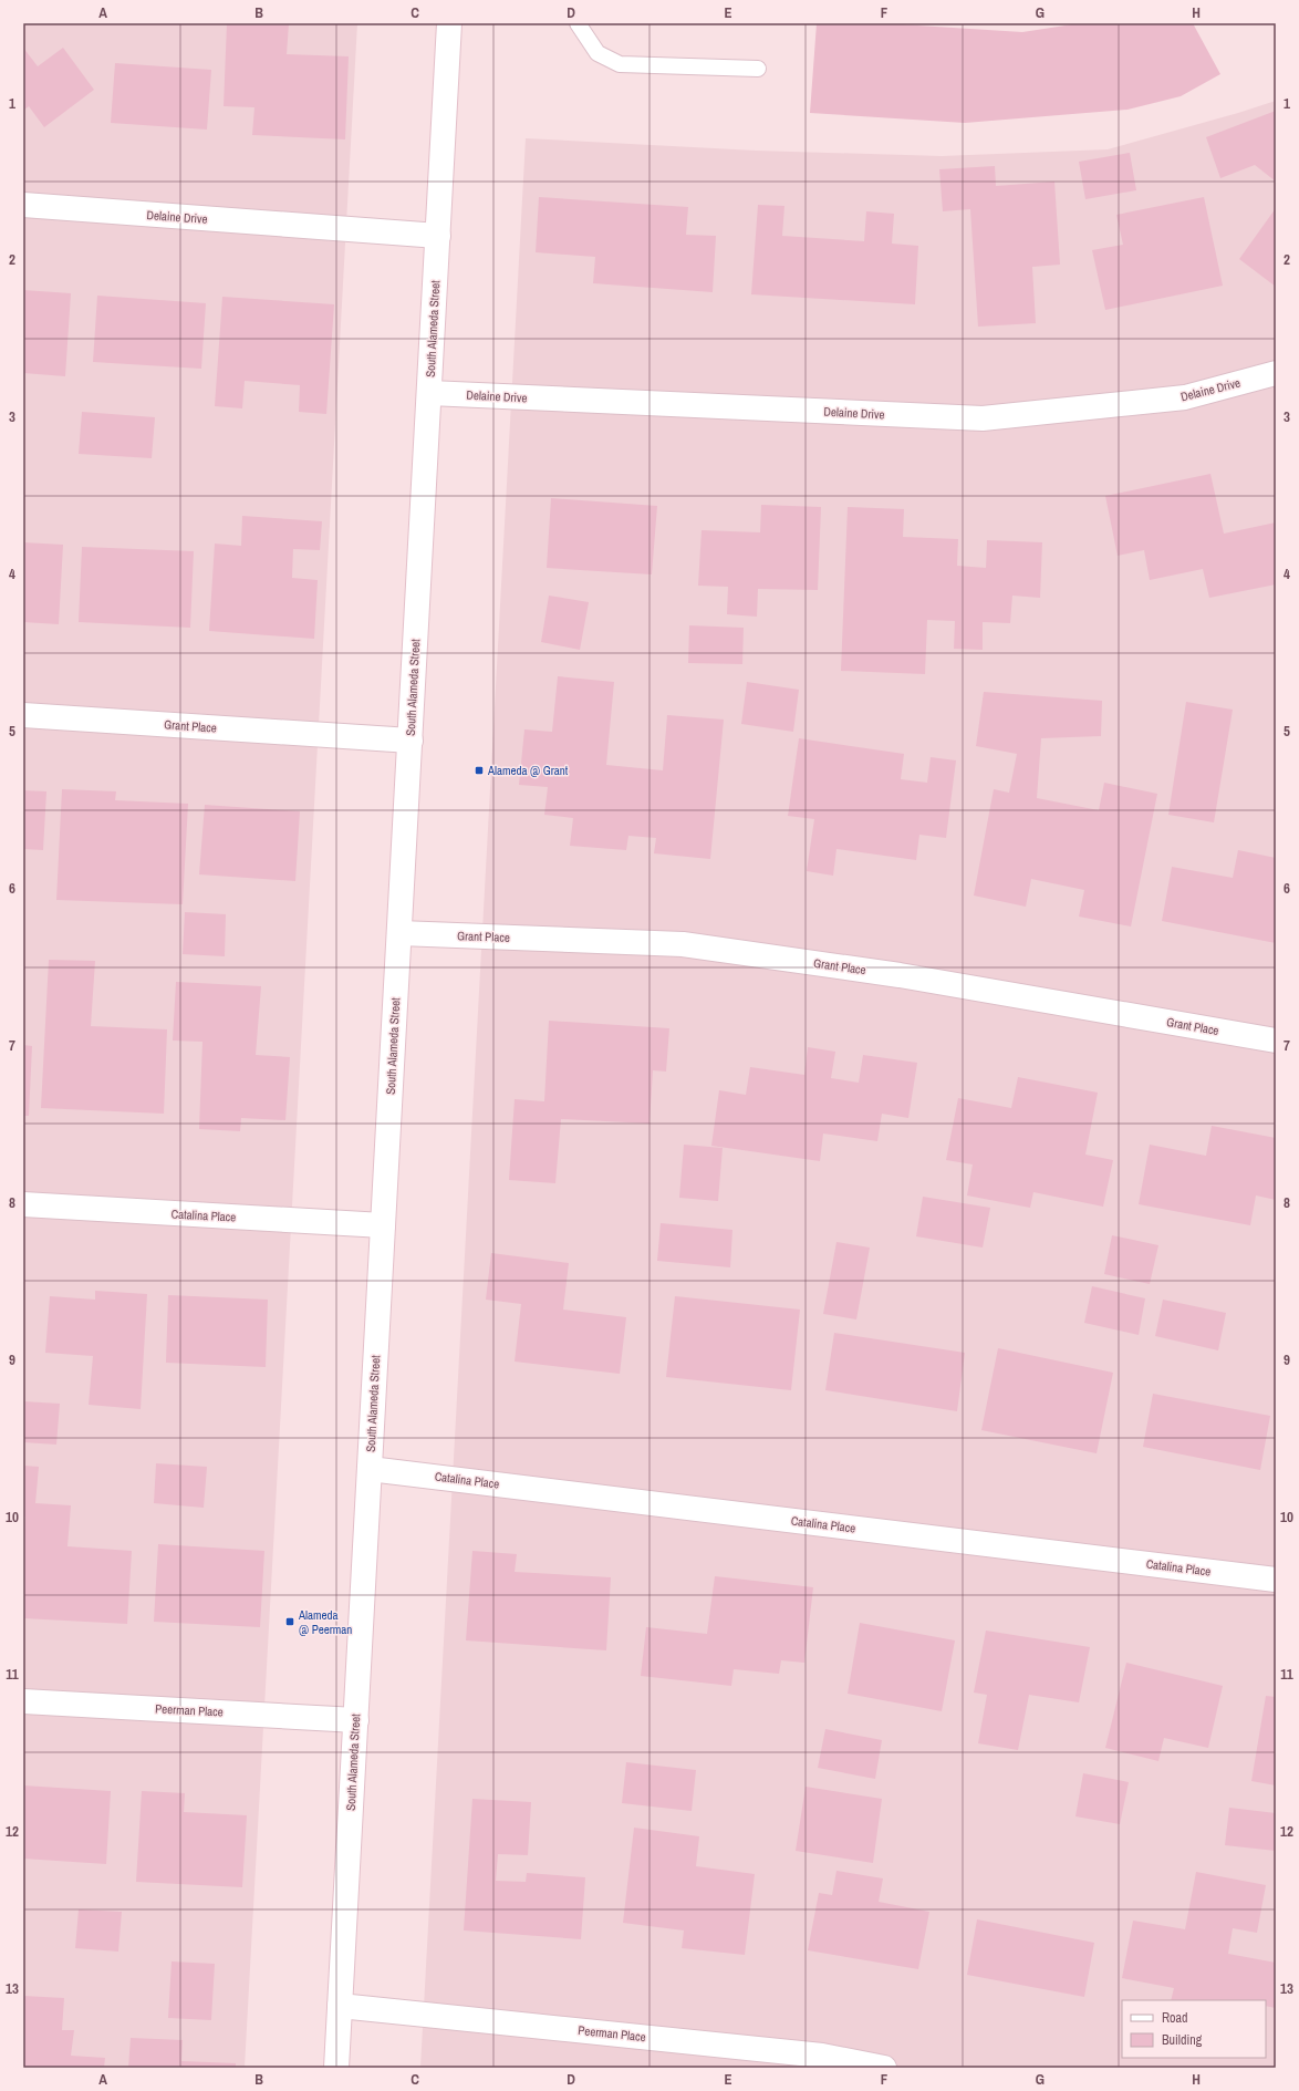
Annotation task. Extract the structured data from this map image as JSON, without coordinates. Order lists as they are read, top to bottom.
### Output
{
  "streets": {
    "street": [
      "Delaine Drive",
      "South Alameda Street",
      "Grant Place",
      "Catalina Place",
      "Peerman Place"
    ]
  },
  "crossings": [
    ["Delaine Drive", "South Alameda Street"],
    ["South Alameda Street", "Grant Place"],
    ["South Alameda Street", "Catalina Place"],
    ["South Alameda Street", "Peerman Place"]
  ],
  "places": {
    "transit": ["Alameda @ Grant", "Alameda @ Peerman"]
  },
  "legend": ["Road", "Building"],
  "grid": {
    "columns": [
      "A",
      "B",
      "C",
      "D",
      "E",
      "F",
      "G",
      "H"
    ],
    "rows": [
      "1",
      "2",
      "3",
      "4",
      "5",
      "6",
      "7",
      "8",
      "9",
      "10",
      "11",
      "12",
      "13"
    ]
  }
}
